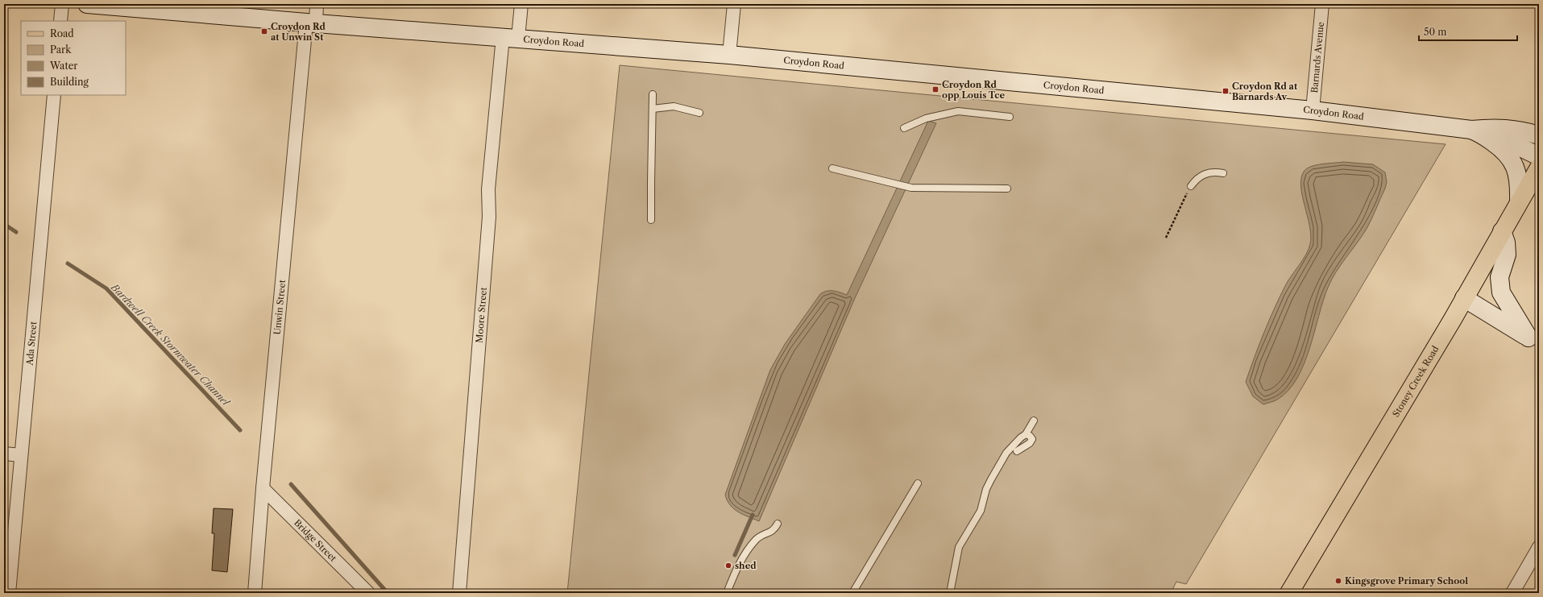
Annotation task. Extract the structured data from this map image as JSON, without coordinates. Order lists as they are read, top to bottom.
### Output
{
  "streets": {
    "main road": ["Croydon Road", "Stoney Creek Road"],
    "street": [
      "Barnards Avenue",
      "Unwin Street",
      "Moore Street",
      "Ada Street",
      "Bridge Street"
    ]
  },
  "crossings": [
    ["Croydon Road", "Barnards Avenue"],
    ["Croydon Road", "Unwin Street"],
    ["Croydon Road", "Moore Street"],
    ["Unwin Street", "Bridge Street"]
  ],
  "water": ["Bardwell Creek Stormwater Channel"],
  "places": {
    "transit": ["Croydon Rd at Unwin St", "Croydon Rd opp Louis Tce", "Croydon Rd at Barnards Av"],
    "other": ["shed", "Kingsgrove Primary School"]
  },
  "legend": [
    "Road",
    "Park",
    "Water",
    "Building"
  ],
  "scale_bar": "50 m"
}
